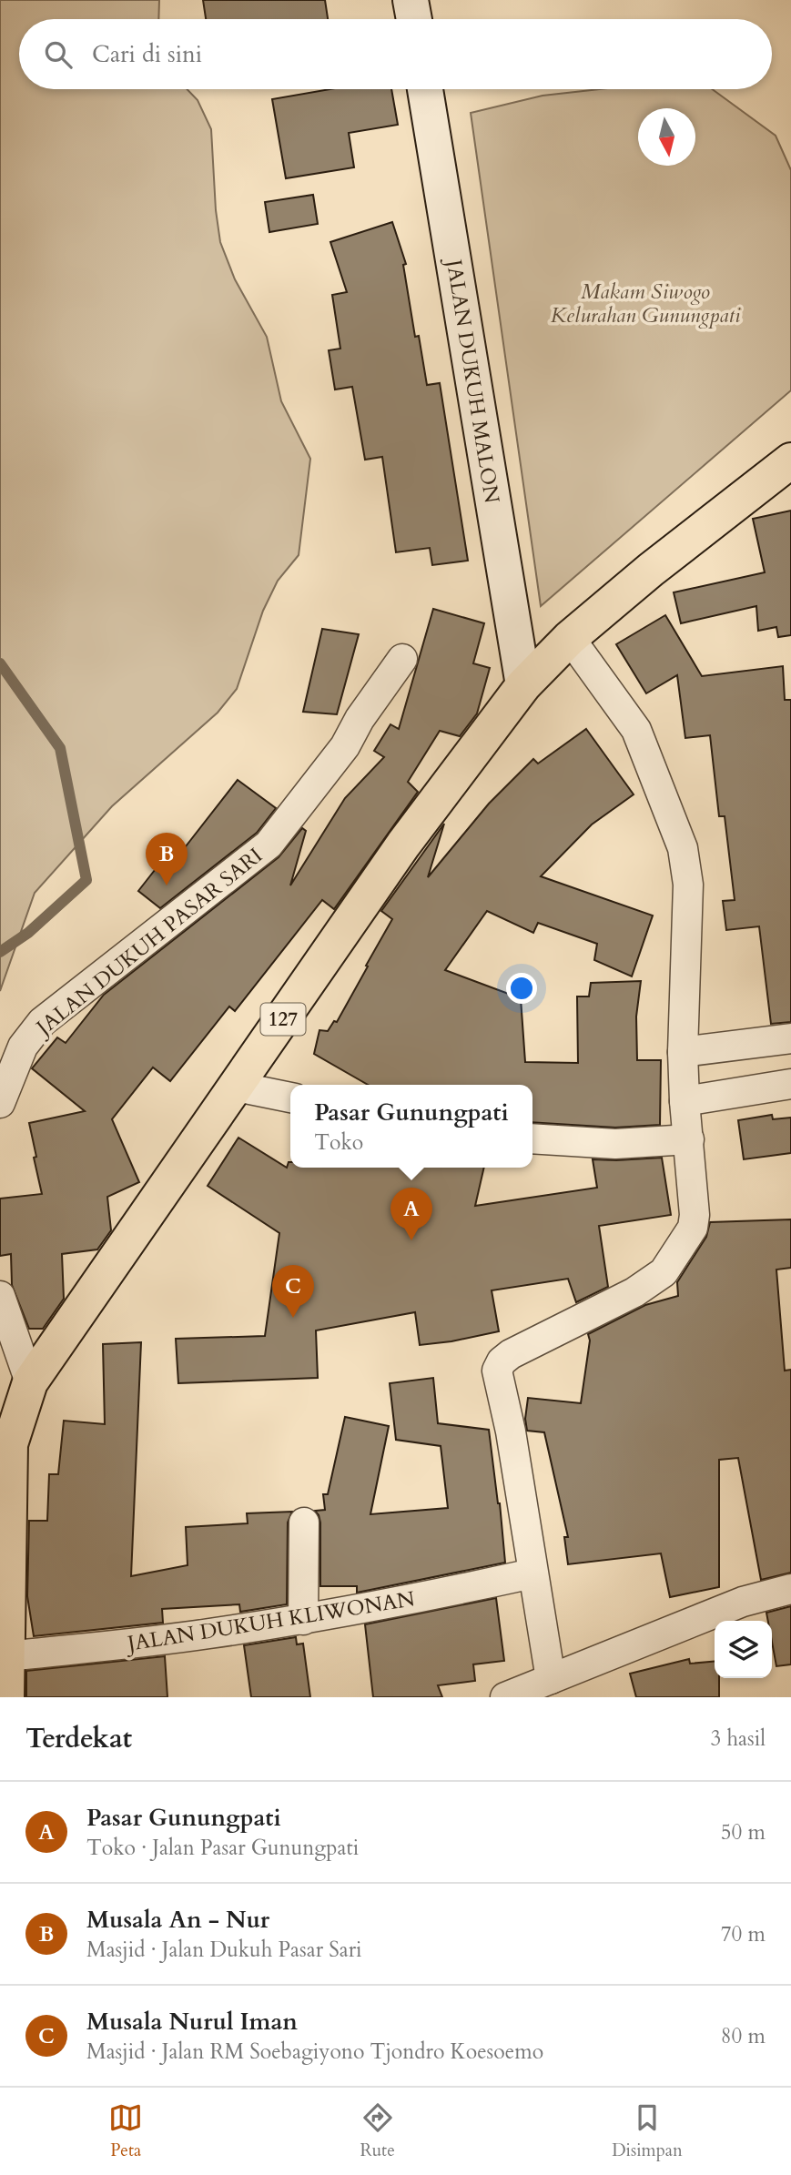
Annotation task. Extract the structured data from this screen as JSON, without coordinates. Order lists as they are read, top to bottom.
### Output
{
  "streets": {
    "main road": ["127"],
    "street": ["JALAN DUKUH MALON", "JALAN DUKUH PASAR SARI", "JALAN DUKUH KLIWONAN"]
  },
  "crossings": [
    ["JALAN DUKUH MALON", "127"],
    ["127", "JALAN DUKUH KLIWONAN"]
  ],
  "parks": ["Makam Siwogo Kelurahan Gunungpati"],
  "north": "bottom",
  "page": {
    "search": "Cari di sini",
    "pins": ["B", "A", "C"],
    "popup": ["Pasar Gunungpati", "Toko"],
    "heading": ["Terdekat", "3 hasil"],
    "list": [
      {
        "mark": "A",
        "name": "Pasar Gunungpati",
        "note": "Toko · Jalan Pasar Gunungpati",
        "value": "50 m"
      },
      {
        "mark": "B",
        "name": "Musala An - Nur",
        "note": "Masjid · Jalan Dukuh Pasar Sari",
        "value": "70 m"
      },
      {
        "mark": "C",
        "name": "Musala Nurul Iman",
        "note": "Masjid · Jalan RM Soebagiyono Tjondro Koesoemo",
        "value": "80 m"
      }
    ],
    "nav": ["Peta", "Rute", "Disimpan"]
  }
}
